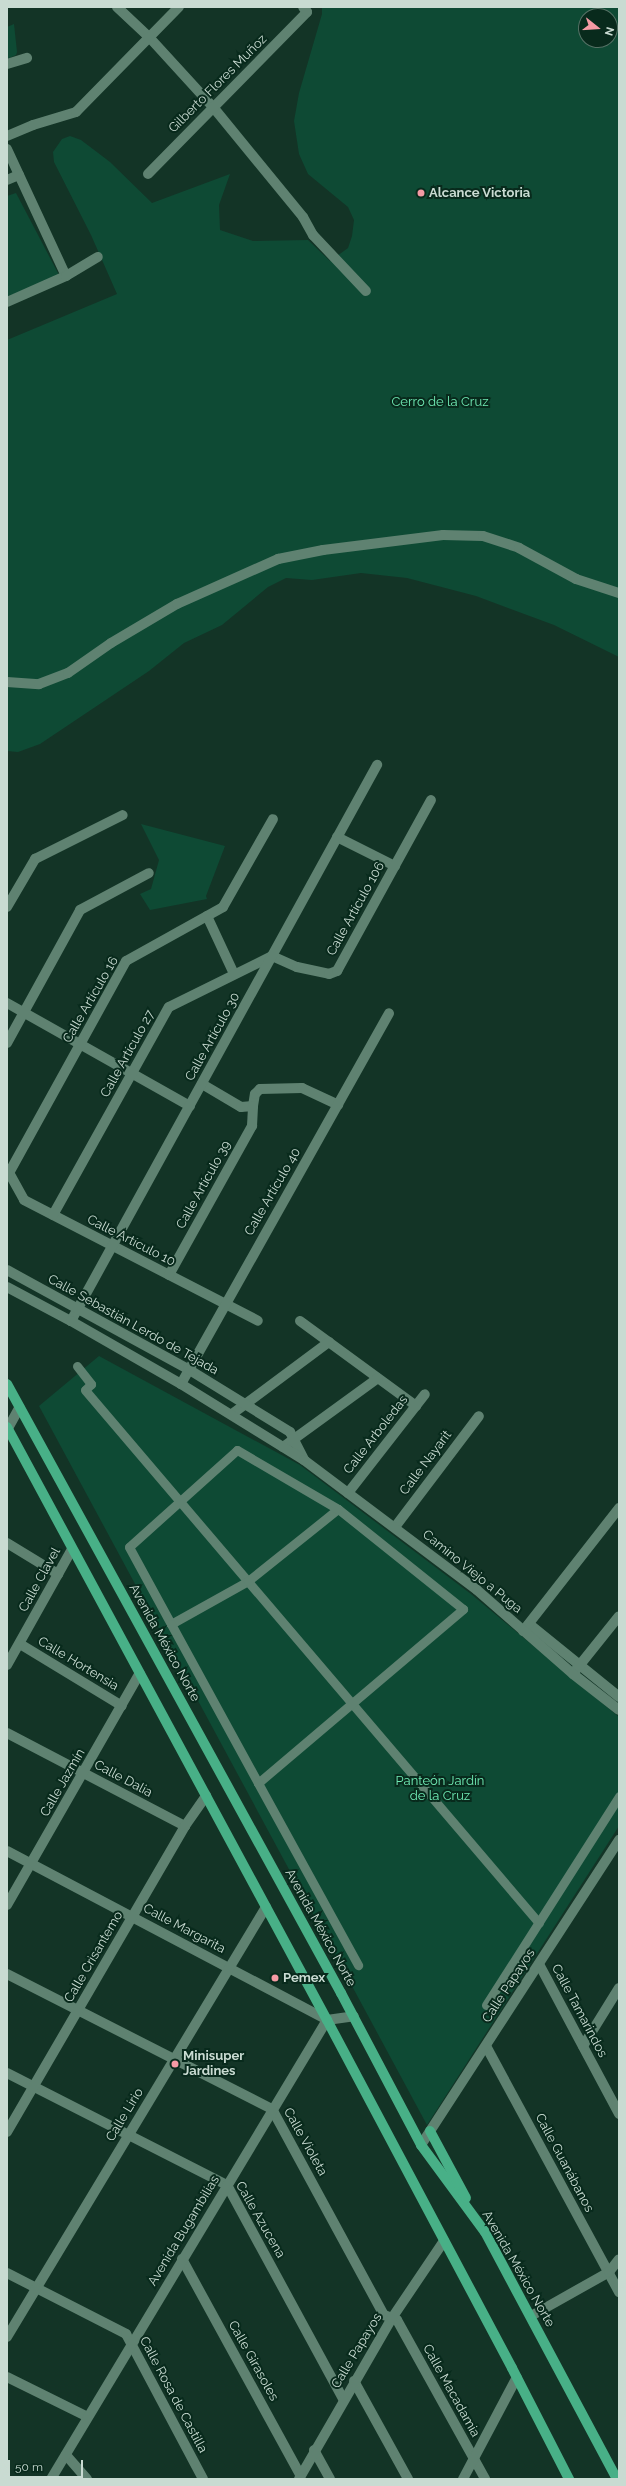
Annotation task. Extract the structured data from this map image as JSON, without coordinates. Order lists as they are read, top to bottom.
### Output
{
  "streets": {
    "main road": ["Avenida México Norte"],
    "street": [
      "Gilberto Flores Muñoz",
      "Calle Artículo 106",
      "Calle Artículo 16",
      "Calle Artículo 30",
      "Calle Artículo 27",
      "Calle Artículo 39",
      "Calle Artículo 40",
      "Calle Artículo 10",
      "Calle Sebastián Lerdo de Tejada",
      "Calle Arboledas",
      "Calle Nayarit",
      "Camino Viejo a Puga",
      "Calle Clavel",
      "Calle Hortensia",
      "Calle Dalia",
      "Calle Jazmín",
      "Calle Margarita",
      "Calle Crisantemo",
      "Calle Papayos",
      "Calle Tamarindos",
      "Calle Lirio",
      "Calle Violeta",
      "Calle Guanábanos",
      "Calle Azucena",
      "Avenida Bugambilias",
      "Calle Girasoles",
      "Calle Macadamia",
      "Calle Rosa de Castilla"
    ]
  },
  "crossings": [
    ["Calle Artículo 106", "Calle Artículo 30"],
    ["Calle Artículo 106", "Calle Artículo 27"],
    ["Calle Artículo 16", "Calle Artículo 10"],
    ["Calle Artículo 30", "Calle Artículo 27"],
    ["Calle Artículo 30", "Calle Artículo 10"],
    ["Calle Artículo 30", "Calle Sebastián Lerdo de Tejada"],
    ["Calle Artículo 27", "Calle Artículo 10"],
    ["Calle Artículo 39", "Calle Artículo 10"],
    ["Calle Artículo 40", "Calle Artículo 10"],
    ["Calle Artículo 40", "Calle Sebastián Lerdo de Tejada"],
    ["Calle Sebastián Lerdo de Tejada", "Camino Viejo a Puga"],
    ["Calle Arboledas", "Camino Viejo a Puga"],
    ["Calle Nayarit", "Camino Viejo a Puga"],
    ["Calle Clavel", "Calle Hortensia"],
    ["Avenida México Norte", "Calle Papayos"],
    ["Calle Hortensia", "Calle Jazmín"],
    ["Calle Dalia", "Calle Jazmín"],
    ["Calle Dalia", "Calle Crisantemo"],
    ["Calle Jazmín", "Calle Margarita"],
    ["Calle Margarita", "Calle Crisantemo"],
    ["Calle Margarita", "Calle Lirio"],
    ["Calle Margarita", "Avenida Bugambilias"],
    ["Calle Crisantemo", "Calle Violeta"],
    ["Calle Crisantemo", "Calle Azucena"],
    ["Calle Papayos", "Calle Tamarindos"],
    ["Calle Papayos", "Calle Violeta"],
    ["Calle Papayos", "Calle Guanábanos"],
    ["Calle Papayos", "Calle Azucena"],
    ["Calle Papayos", "Calle Girasoles"],
    ["Calle Papayos", "Calle Macadamia"],
    ["Calle Lirio", "Calle Violeta"],
    ["Calle Lirio", "Calle Azucena"],
    ["Calle Lirio", "Calle Rosa de Castilla"],
    ["Calle Violeta", "Avenida Bugambilias"],
    ["Calle Violeta", "Calle Macadamia"],
    ["Calle Azucena", "Avenida Bugambilias"],
    ["Avenida Bugambilias", "Calle Girasoles"],
    ["Avenida Bugambilias", "Calle Rosa de Castilla"]
  ],
  "parks": ["Cerro de la Cruz", "Panteón Jardín de la Cruz"],
  "places": ["Alcance Victoria", "Pemex", "Minisuper Jardines"],
  "scale_bar": "50 m",
  "north": "right"
}
